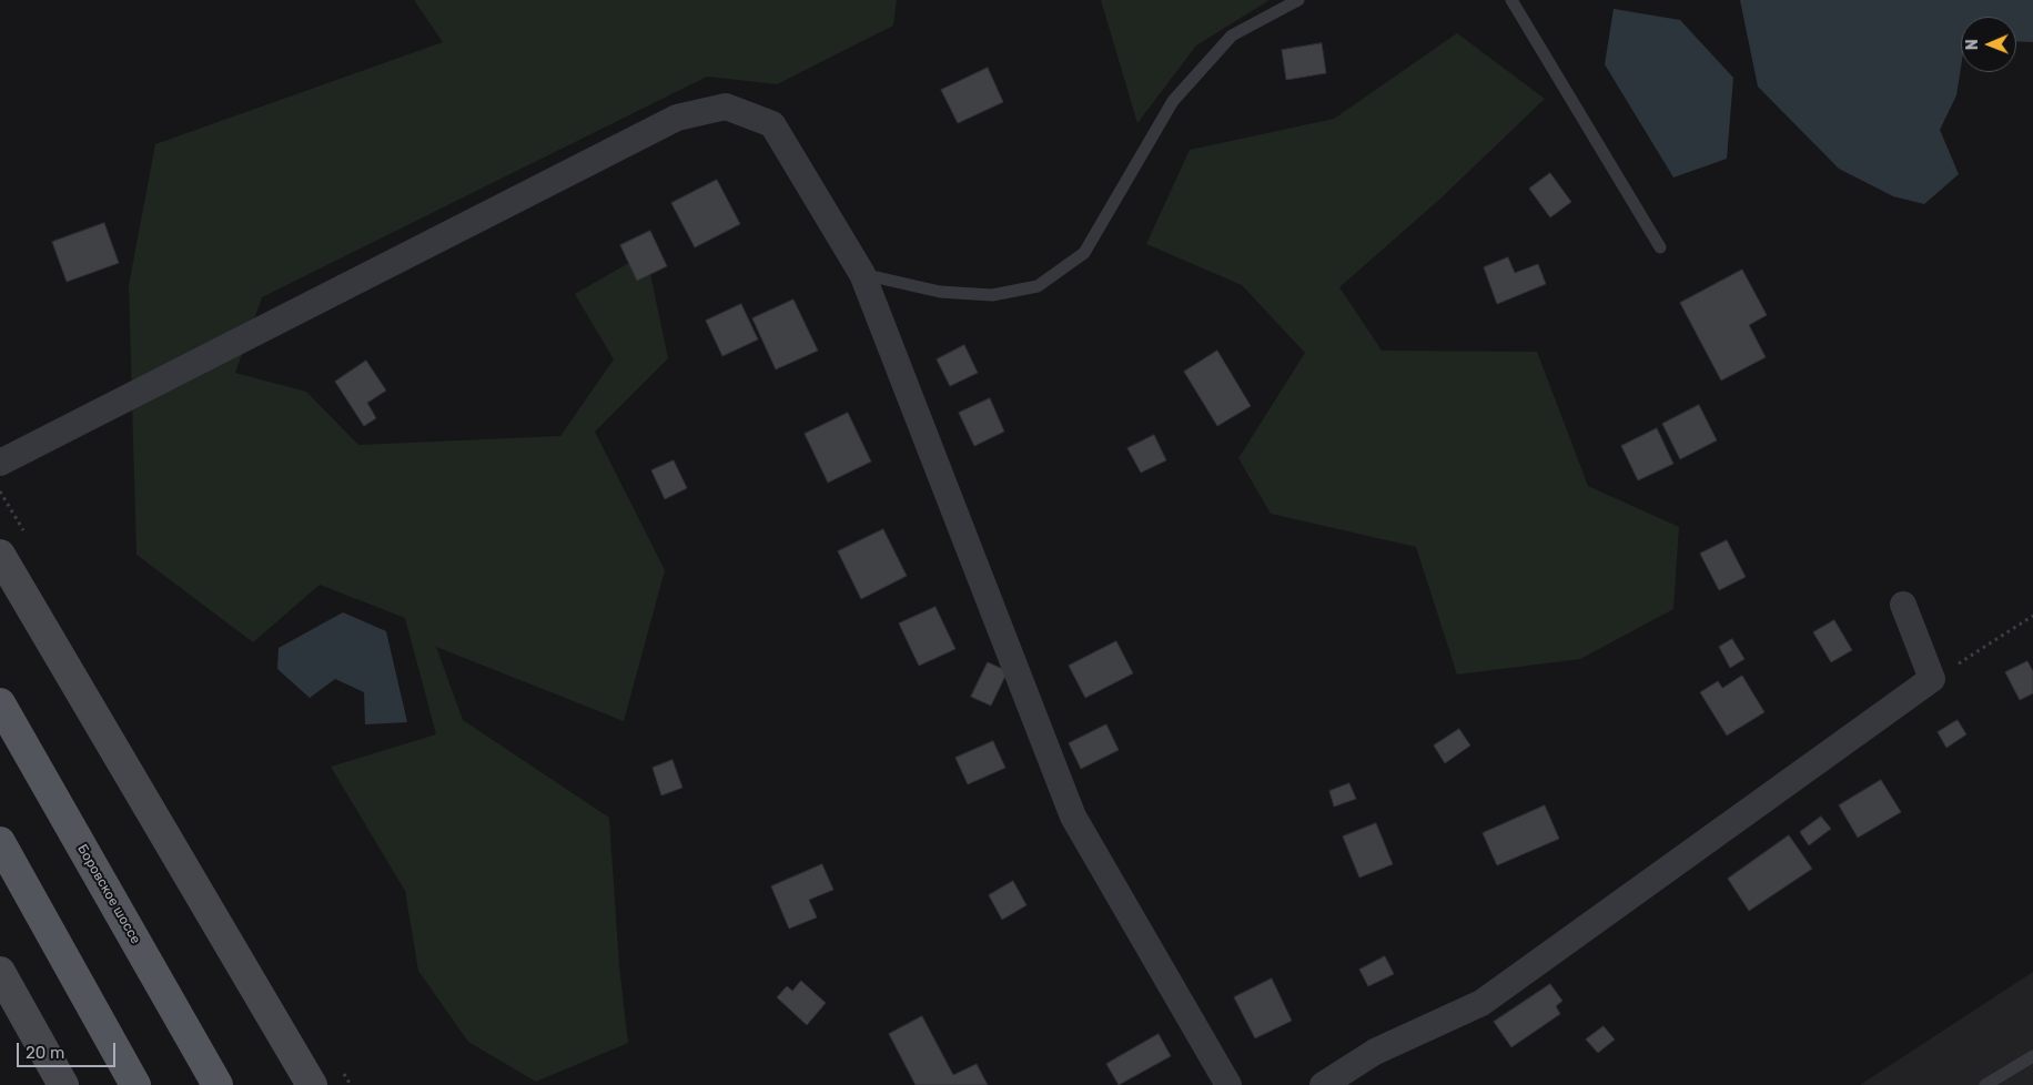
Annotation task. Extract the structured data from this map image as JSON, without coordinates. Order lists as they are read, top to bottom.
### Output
{
  "streets": {
    "main road": ["Боровское шоссе"]
  },
  "scale_bar": "20 m",
  "north": "left"
}
